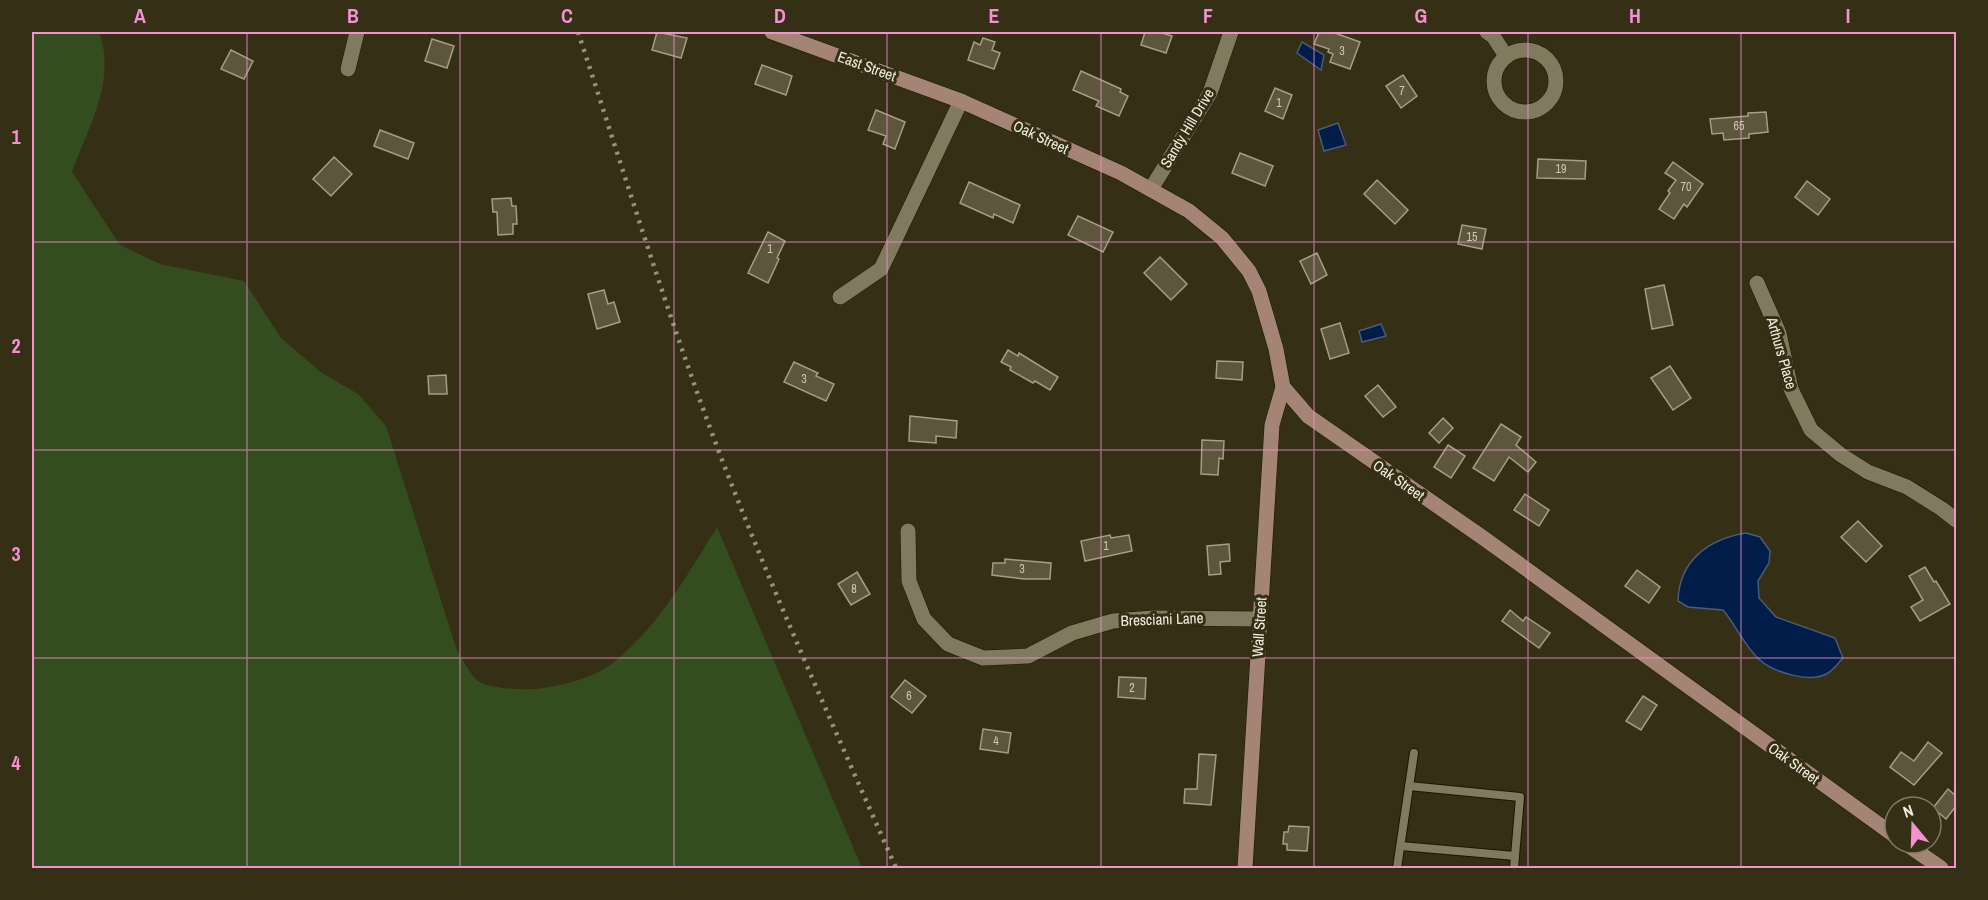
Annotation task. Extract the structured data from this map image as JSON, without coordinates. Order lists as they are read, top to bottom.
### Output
{
  "streets": {
    "main road": ["East Street", "Oak Street", "Wall Street"],
    "street": ["Sandy Hill Drive", "Arthurs Place", "Bresciani Lane"]
  },
  "crossings": [
    ["East Street", "Oak Street"],
    ["Sandy Hill Drive", "Oak Street"],
    ["Oak Street", "Wall Street"],
    ["Bresciani Lane", "Wall Street"]
  ],
  "house_numbers": [
    "3",
    "7",
    "1",
    "65",
    "19",
    "70",
    "15",
    "1",
    "3",
    "1",
    "3",
    "8",
    "2",
    "6",
    "4"
  ],
  "north": "top",
  "grid": {
    "columns": [
      "A",
      "B",
      "C",
      "D",
      "E",
      "F",
      "G",
      "H",
      "I"
    ],
    "rows": [
      "1",
      "2",
      "3",
      "4"
    ]
  }
}
